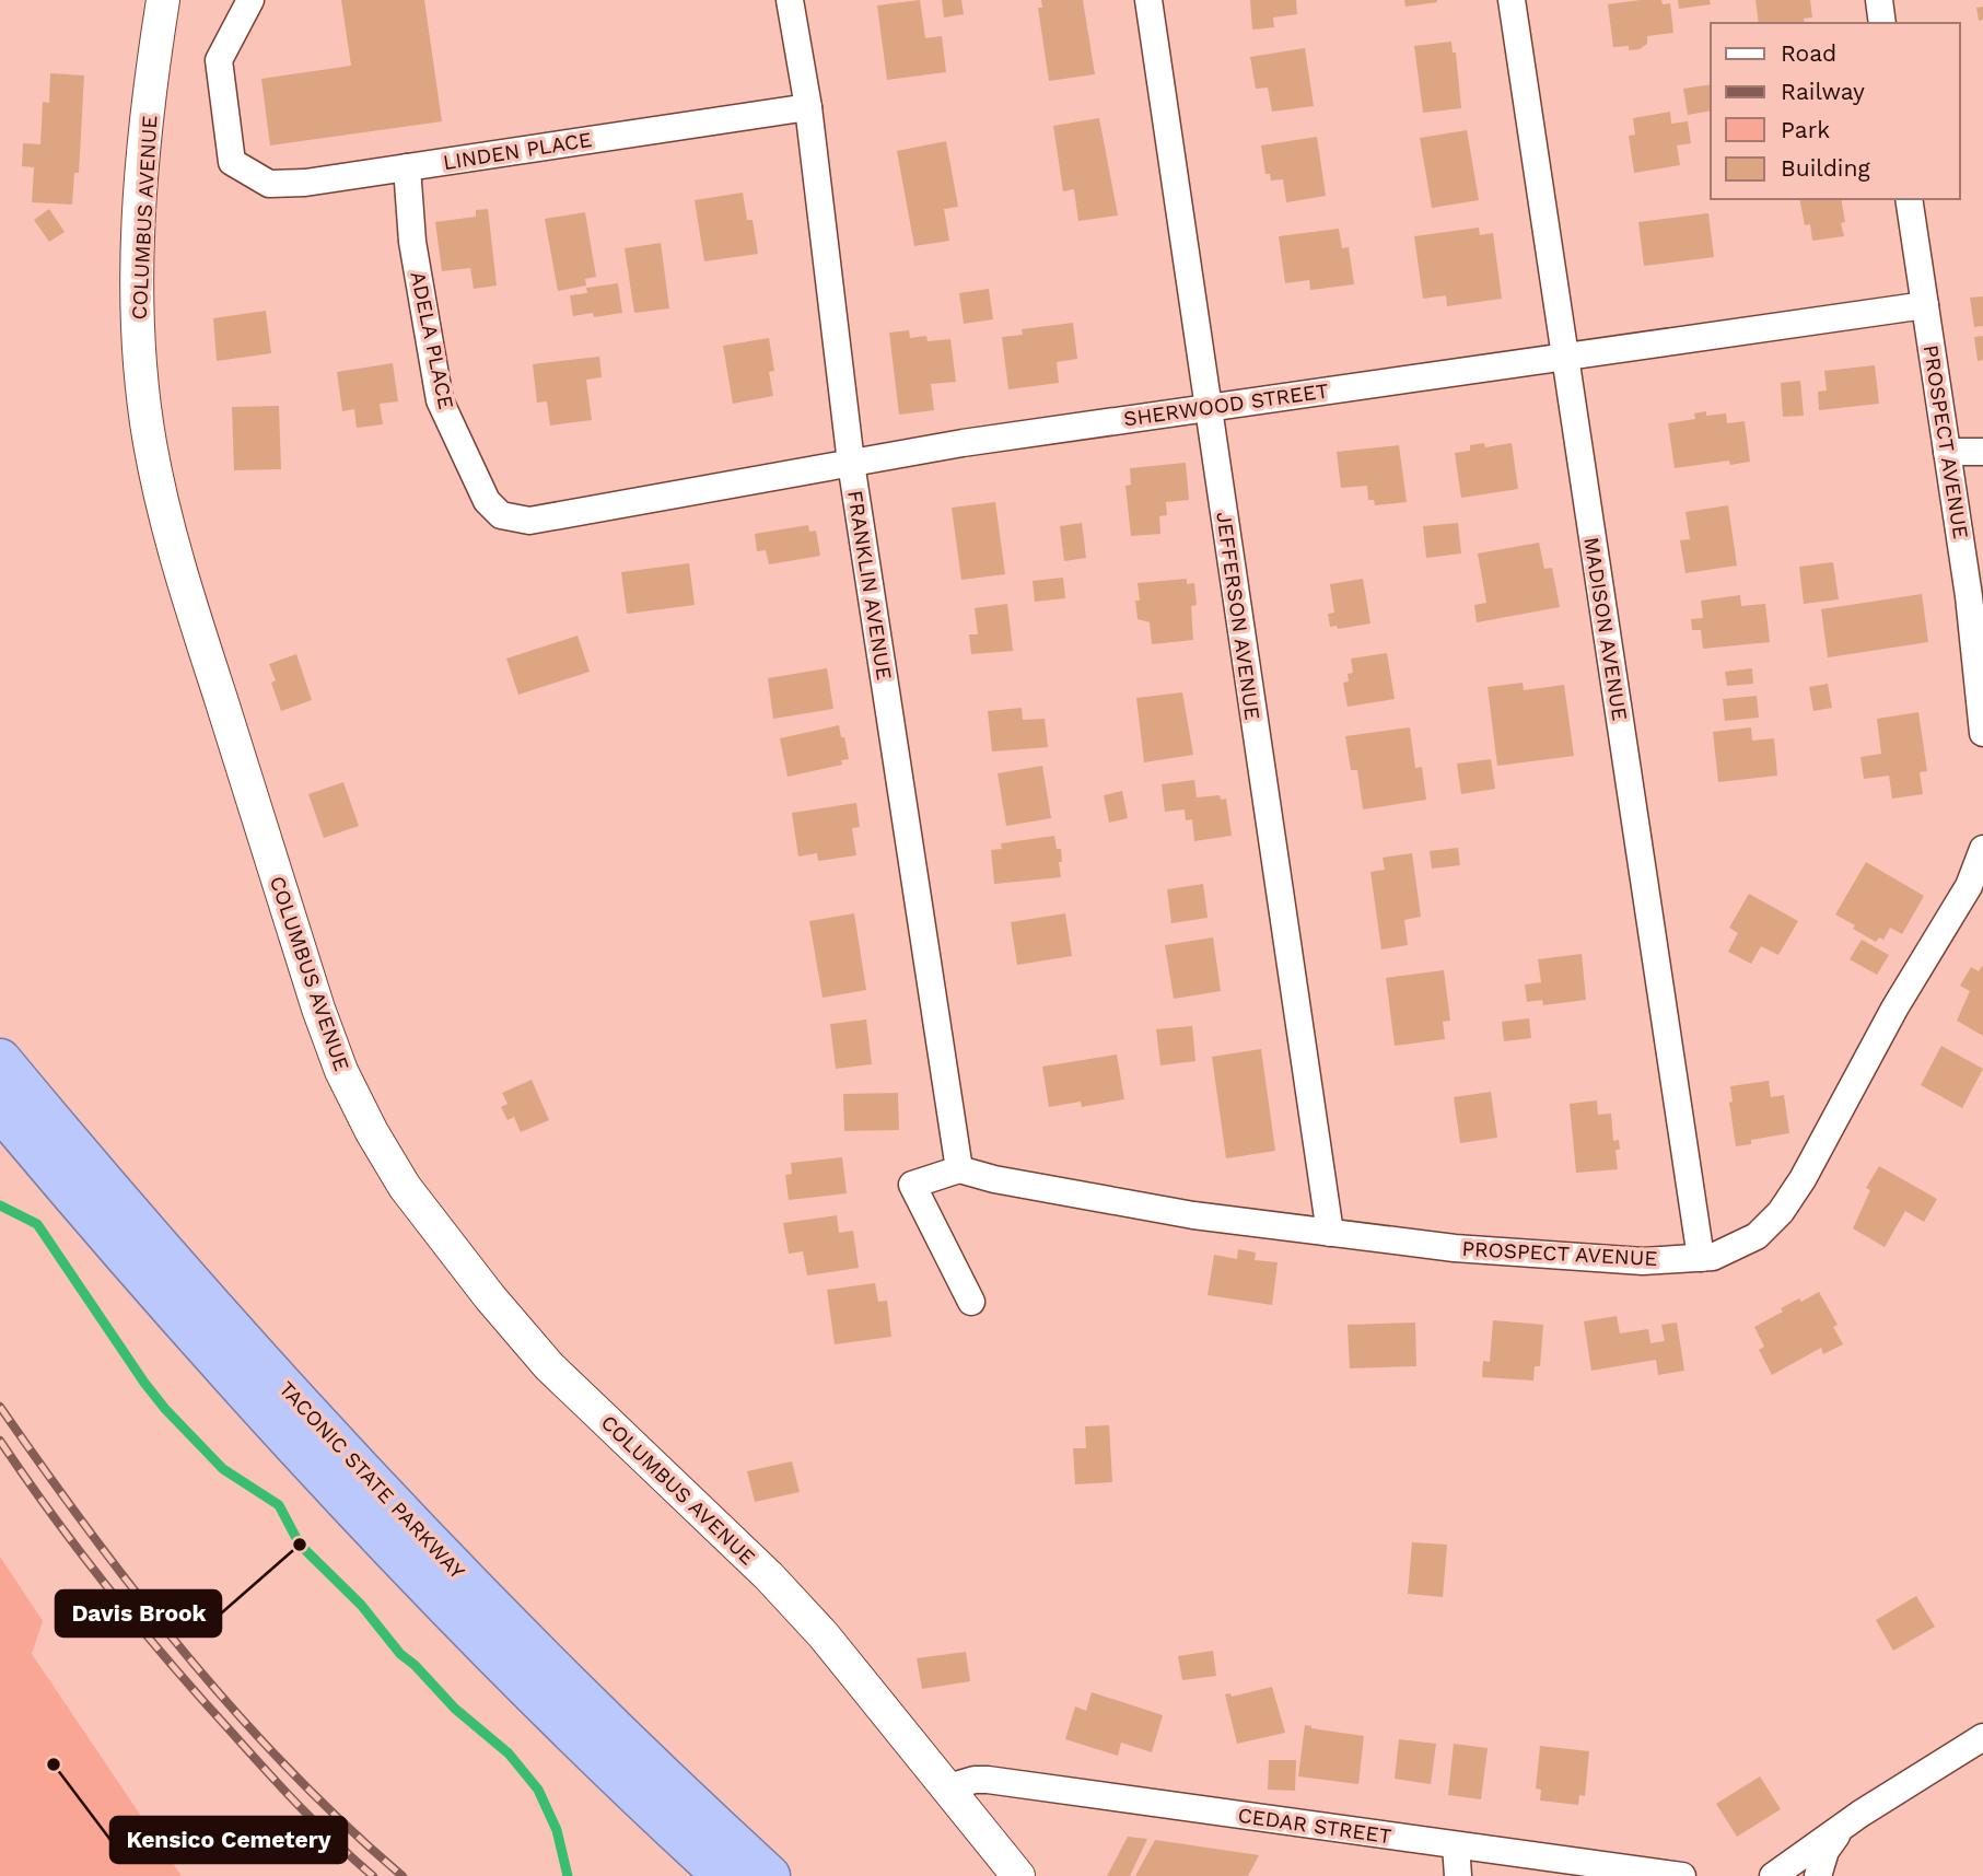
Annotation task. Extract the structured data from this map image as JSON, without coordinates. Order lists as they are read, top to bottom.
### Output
{
  "streets": {
    "highway": ["TACONIC STATE PARKWAY"],
    "street": [
      "LINDEN PLACE",
      "COLUMBUS AVENUE",
      "ADELA PLACE",
      "SHERWOOD STREET",
      "PROSPECT AVENUE",
      "FRANKLIN AVENUE",
      "JEFFERSON AVENUE",
      "MADISON AVENUE",
      "CEDAR STREET"
    ]
  },
  "crossings": [
    ["LINDEN PLACE", "ADELA PLACE"],
    ["LINDEN PLACE", "FRANKLIN AVENUE"],
    ["COLUMBUS AVENUE", "CEDAR STREET"],
    ["ADELA PLACE", "SHERWOOD STREET"],
    ["SHERWOOD STREET", "PROSPECT AVENUE"],
    ["SHERWOOD STREET", "FRANKLIN AVENUE"],
    ["SHERWOOD STREET", "JEFFERSON AVENUE"],
    ["SHERWOOD STREET", "MADISON AVENUE"],
    ["PROSPECT AVENUE", "FRANKLIN AVENUE"],
    ["PROSPECT AVENUE", "JEFFERSON AVENUE"],
    ["PROSPECT AVENUE", "MADISON AVENUE"]
  ],
  "places": ["Davis Brook", "Kensico Cemetery"],
  "legend": [
    "Road",
    "Railway",
    "Park",
    "Building"
  ]
}
